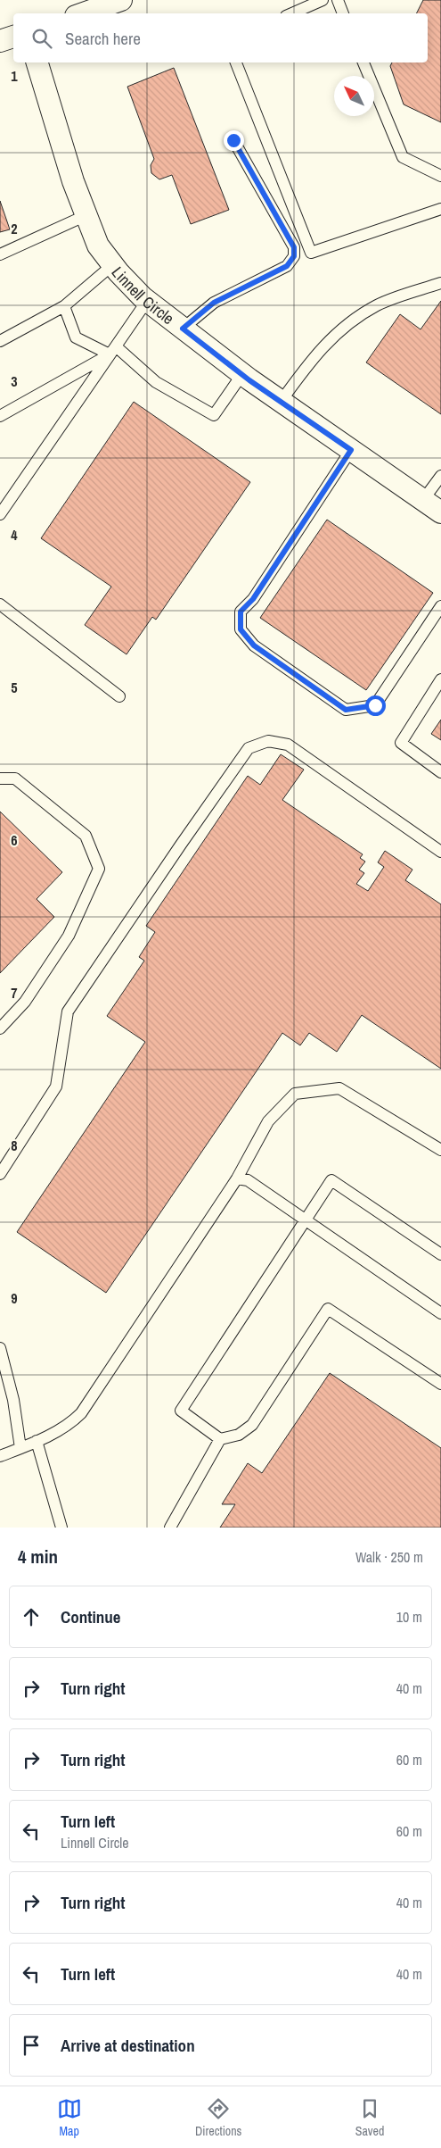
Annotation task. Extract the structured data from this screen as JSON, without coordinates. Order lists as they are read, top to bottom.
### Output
{
  "streets": {
    "street": ["Linnell Circle"]
  },
  "north": "top left",
  "page": {
    "search": "Search here",
    "heading": ["4 min", "Walk · 250 m"],
    "list": [
      ["Continue", "10 m"],
      ["Turn right", "40 m"],
      ["Turn right", "60 m"],
      ["Turn left", "Linnell Circle", "60 m"],
      ["Turn right", "40 m"],
      ["Turn left", "40 m"],
      "Arrive at destination"
    ],
    "nav": ["Map", "Directions", "Saved"]
  },
  "grid": {
    "rows": [
      "1",
      "2",
      "3",
      "4",
      "5",
      "6",
      "7",
      "8",
      "9"
    ]
  }
}
